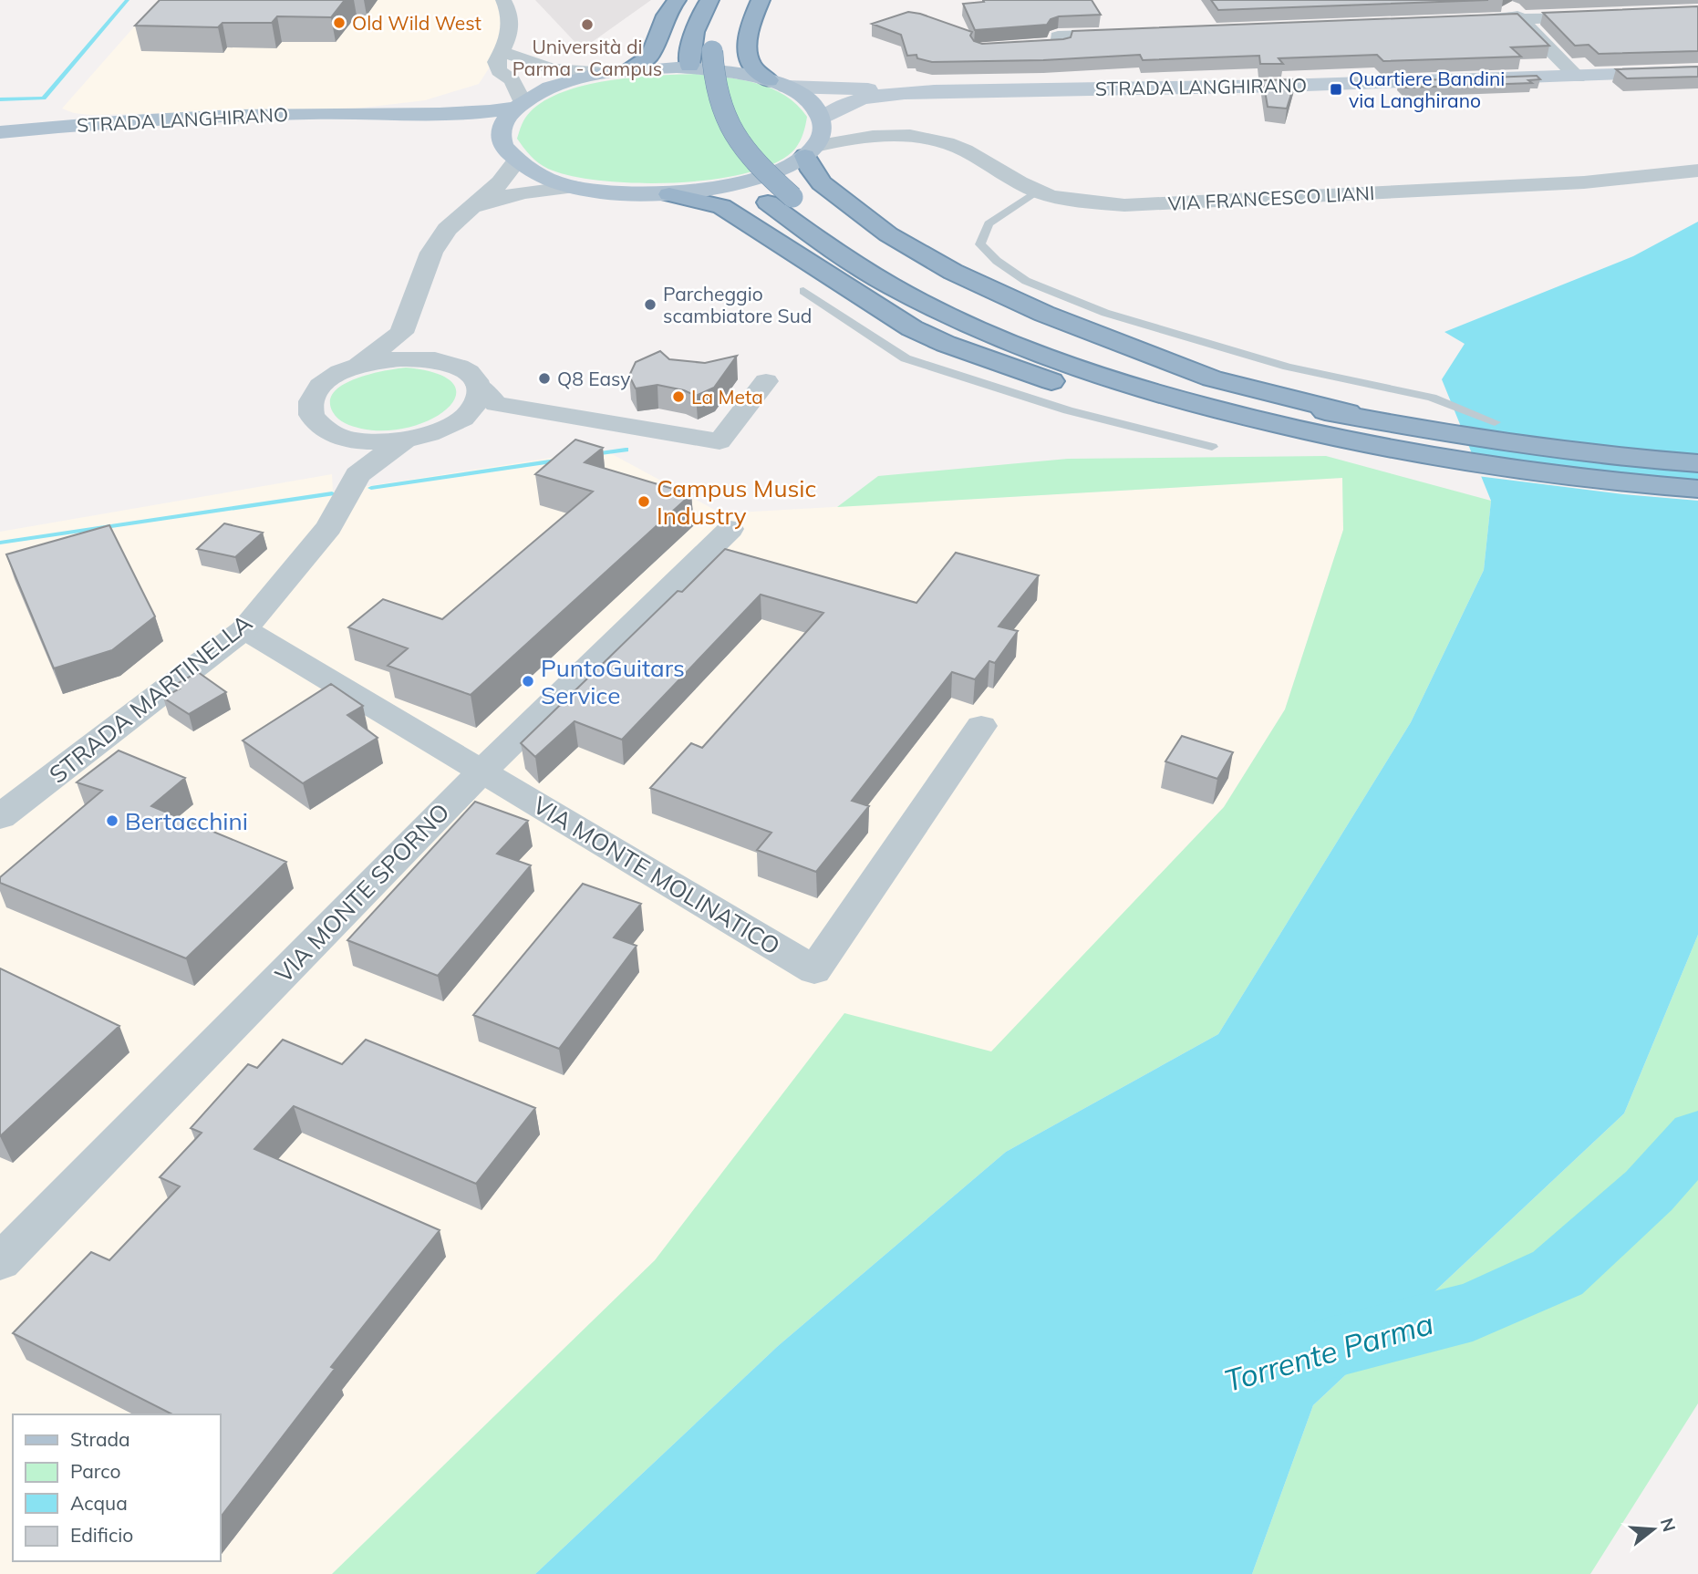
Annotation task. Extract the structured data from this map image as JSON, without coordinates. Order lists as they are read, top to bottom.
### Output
{
  "streets": {
    "main road": ["STRADA LANGHIRANO"],
    "street": [
      "VIA FRANCESCO LIANI",
      "STRADA MARTINELLA",
      "VIA MONTE MOLINATICO",
      "VIA MONTE SPORNO"
    ]
  },
  "crossings": [
    ["STRADA LANGHIRANO", "VIA FRANCESCO LIANI"],
    ["STRADA MARTINELLA", "VIA MONTE MOLINATICO"],
    ["VIA MONTE MOLINATICO", "VIA MONTE SPORNO"]
  ],
  "water": ["Torrente Parma"],
  "places": {
    "other": [
      "Old Wild West",
      "Università di Parma - Campus",
      "Parcheggio scambiatore Sud",
      "Q8 Easy",
      "La Meta",
      "Campus Music Industry",
      "PuntoGuitars Service",
      "Bertacchini"
    ],
    "transit": ["Quartiere Bandini via Langhirano"]
  },
  "legend": [
    "Strada",
    "Parco",
    "Acqua",
    "Edificio"
  ],
  "north": "right"
}
